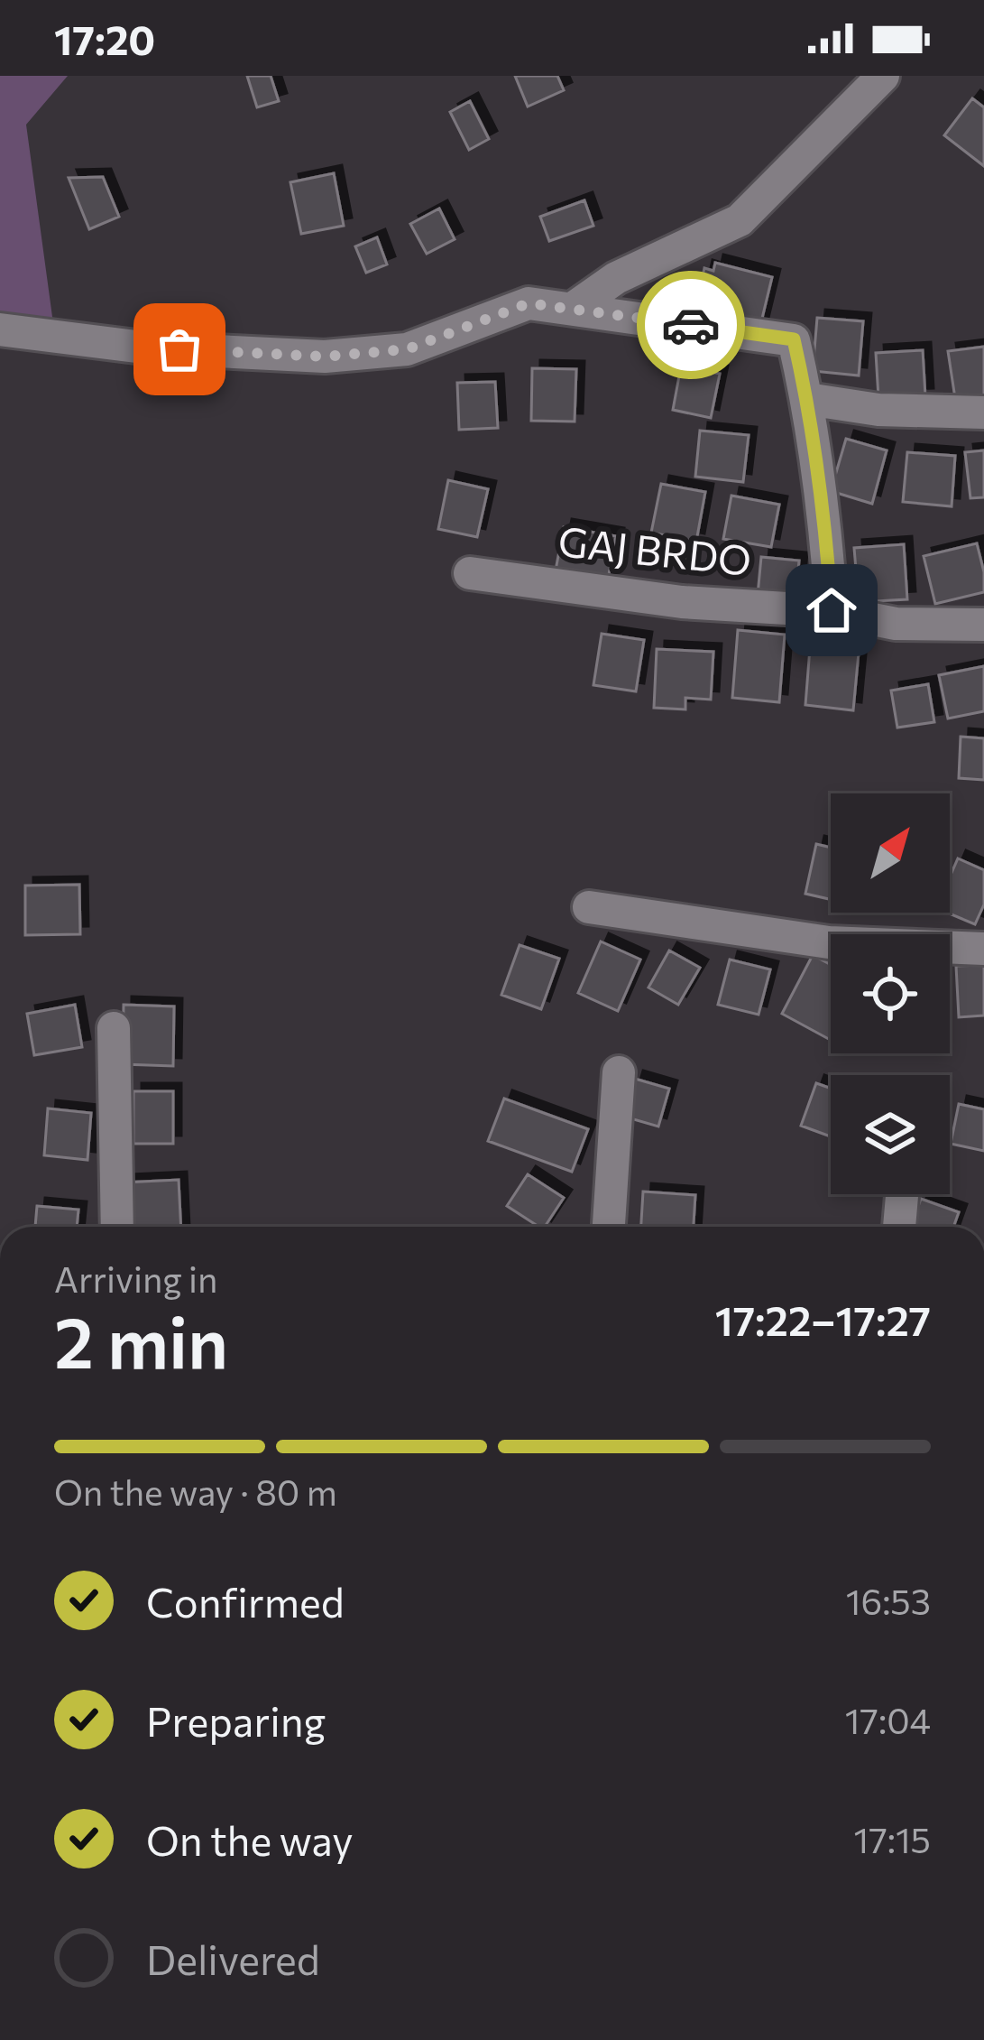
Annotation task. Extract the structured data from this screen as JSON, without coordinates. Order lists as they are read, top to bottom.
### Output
{
  "streets": {
    "street": ["GAJ BRDO"]
  },
  "north": "top right",
  "page": {
    "status": "17:20",
    "heading": ["2 min", "Arriving in", "17:22–17:27"],
    "bar": "On the way · 80 m",
    "list": [
      ["Confirmed", "16:53"],
      ["Preparing", "17:04"],
      ["On the way", "17:15"],
      "Delivered"
    ]
  }
}
